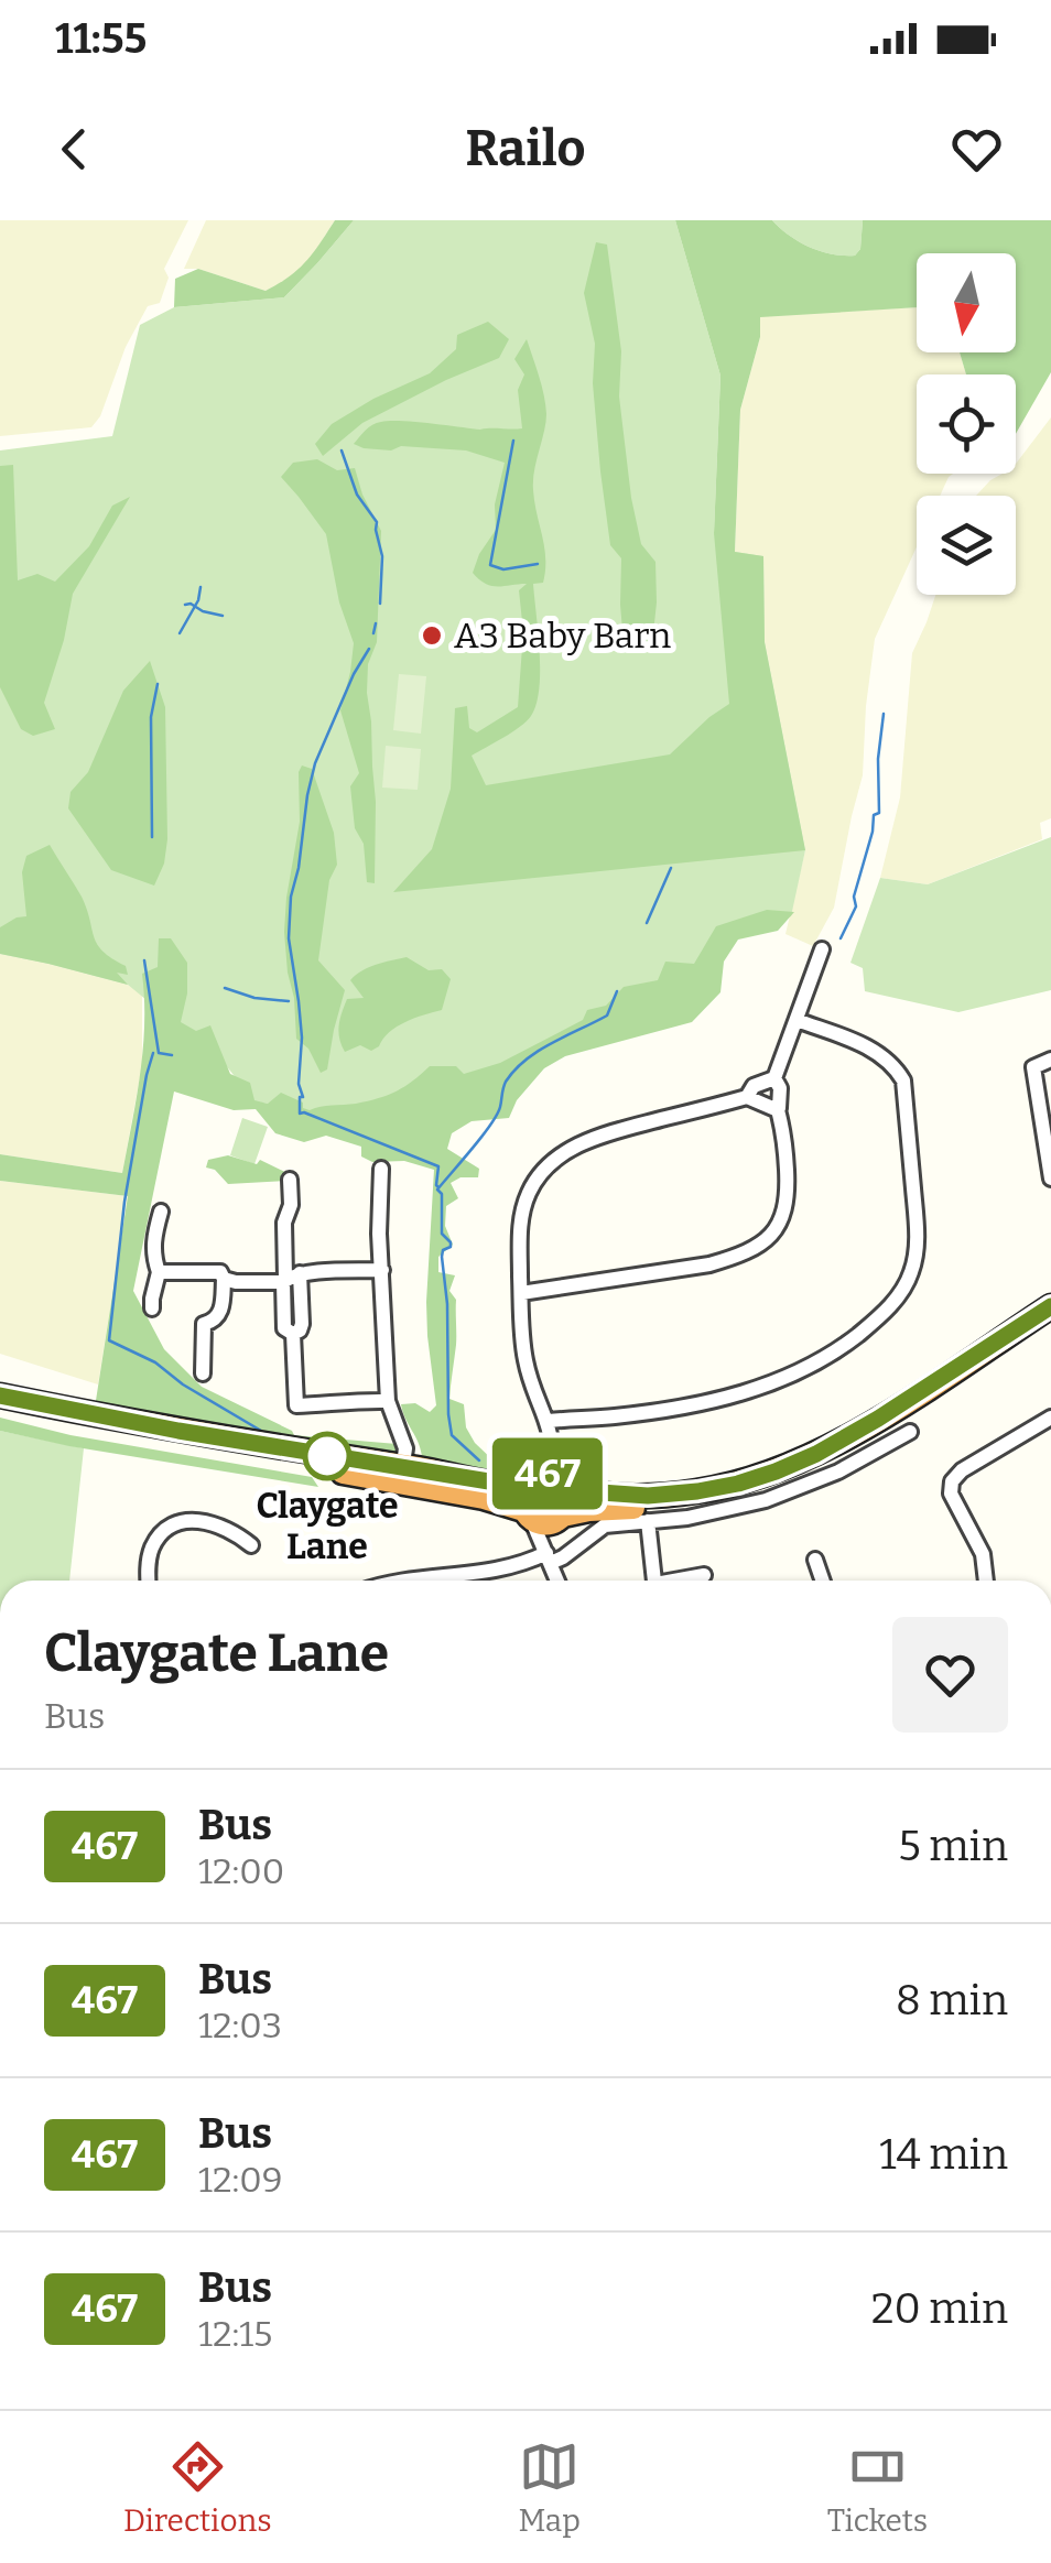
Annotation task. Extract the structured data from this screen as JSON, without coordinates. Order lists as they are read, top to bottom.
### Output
{
  "places": ["A3 Baby Barn", "Claygate Lane"],
  "lines": ["bus line 467"],
  "north": "bottom",
  "page": {
    "status": "11:55",
    "header": "Railo",
    "on_map": "467",
    "heading": ["Claygate Lane", "Bus"],
    "list": [
      {
        "mark": "467",
        "name": "Bus",
        "note": "12:00",
        "value": "5 min"
      },
      {
        "mark": "467",
        "name": "Bus",
        "note": "12:03",
        "value": "8 min"
      },
      {
        "mark": "467",
        "name": "Bus",
        "note": "12:09",
        "value": "14 min"
      },
      {
        "mark": "467",
        "name": "Bus",
        "note": "12:15",
        "value": "20 min"
      }
    ],
    "tabs": ["Directions", "Map", "Tickets"]
  }
}
